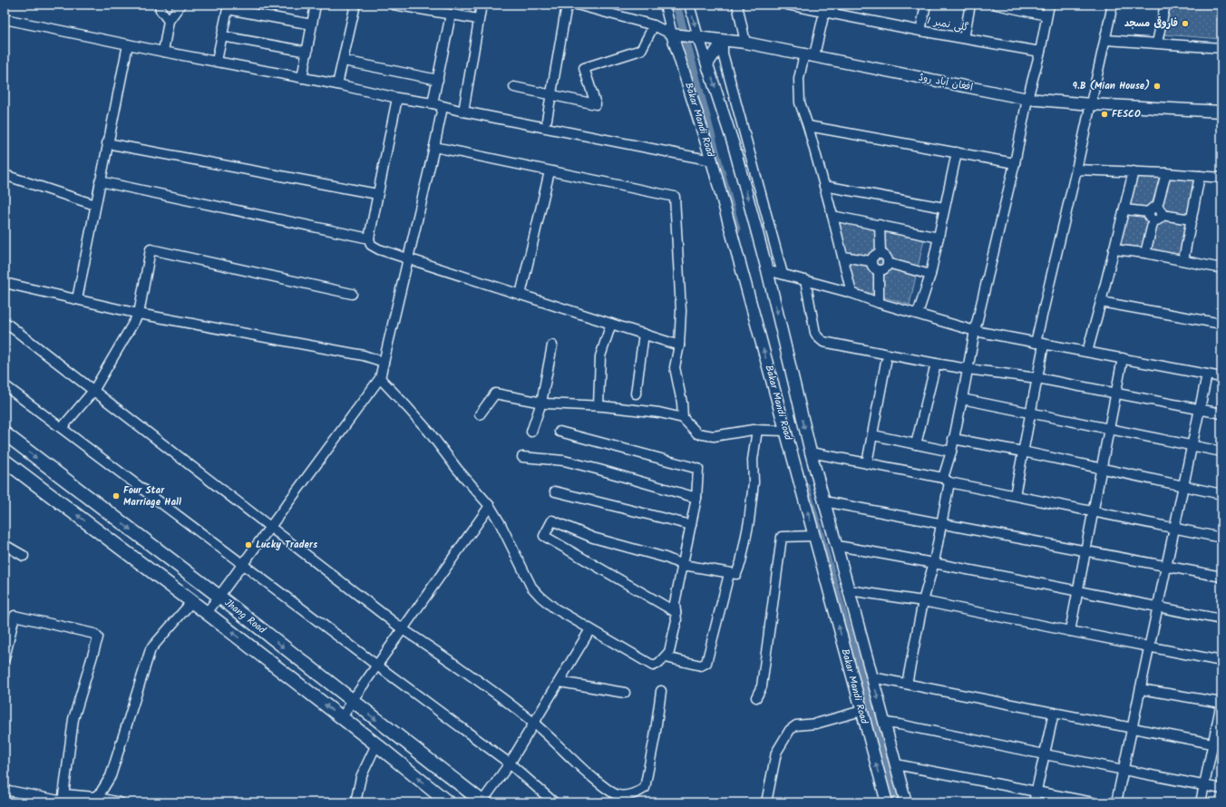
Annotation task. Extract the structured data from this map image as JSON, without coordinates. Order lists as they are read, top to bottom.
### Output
{
  "streets": {
    "highway": ["Jhang Road"],
    "main road": ["افغان آباد روڈ", "Bakar Mandi Road"],
    "street": ["گلی نمبر 1"]
  },
  "crossings": [
    ["افغان آباد روڈ", "Bakar Mandi Road"]
  ],
  "places": [
    "فاروقی مسجد",
    "9.B (Mian House)",
    "FESCO",
    "Four Star Marriage Hall",
    "Lucky Traders"
  ]
}
